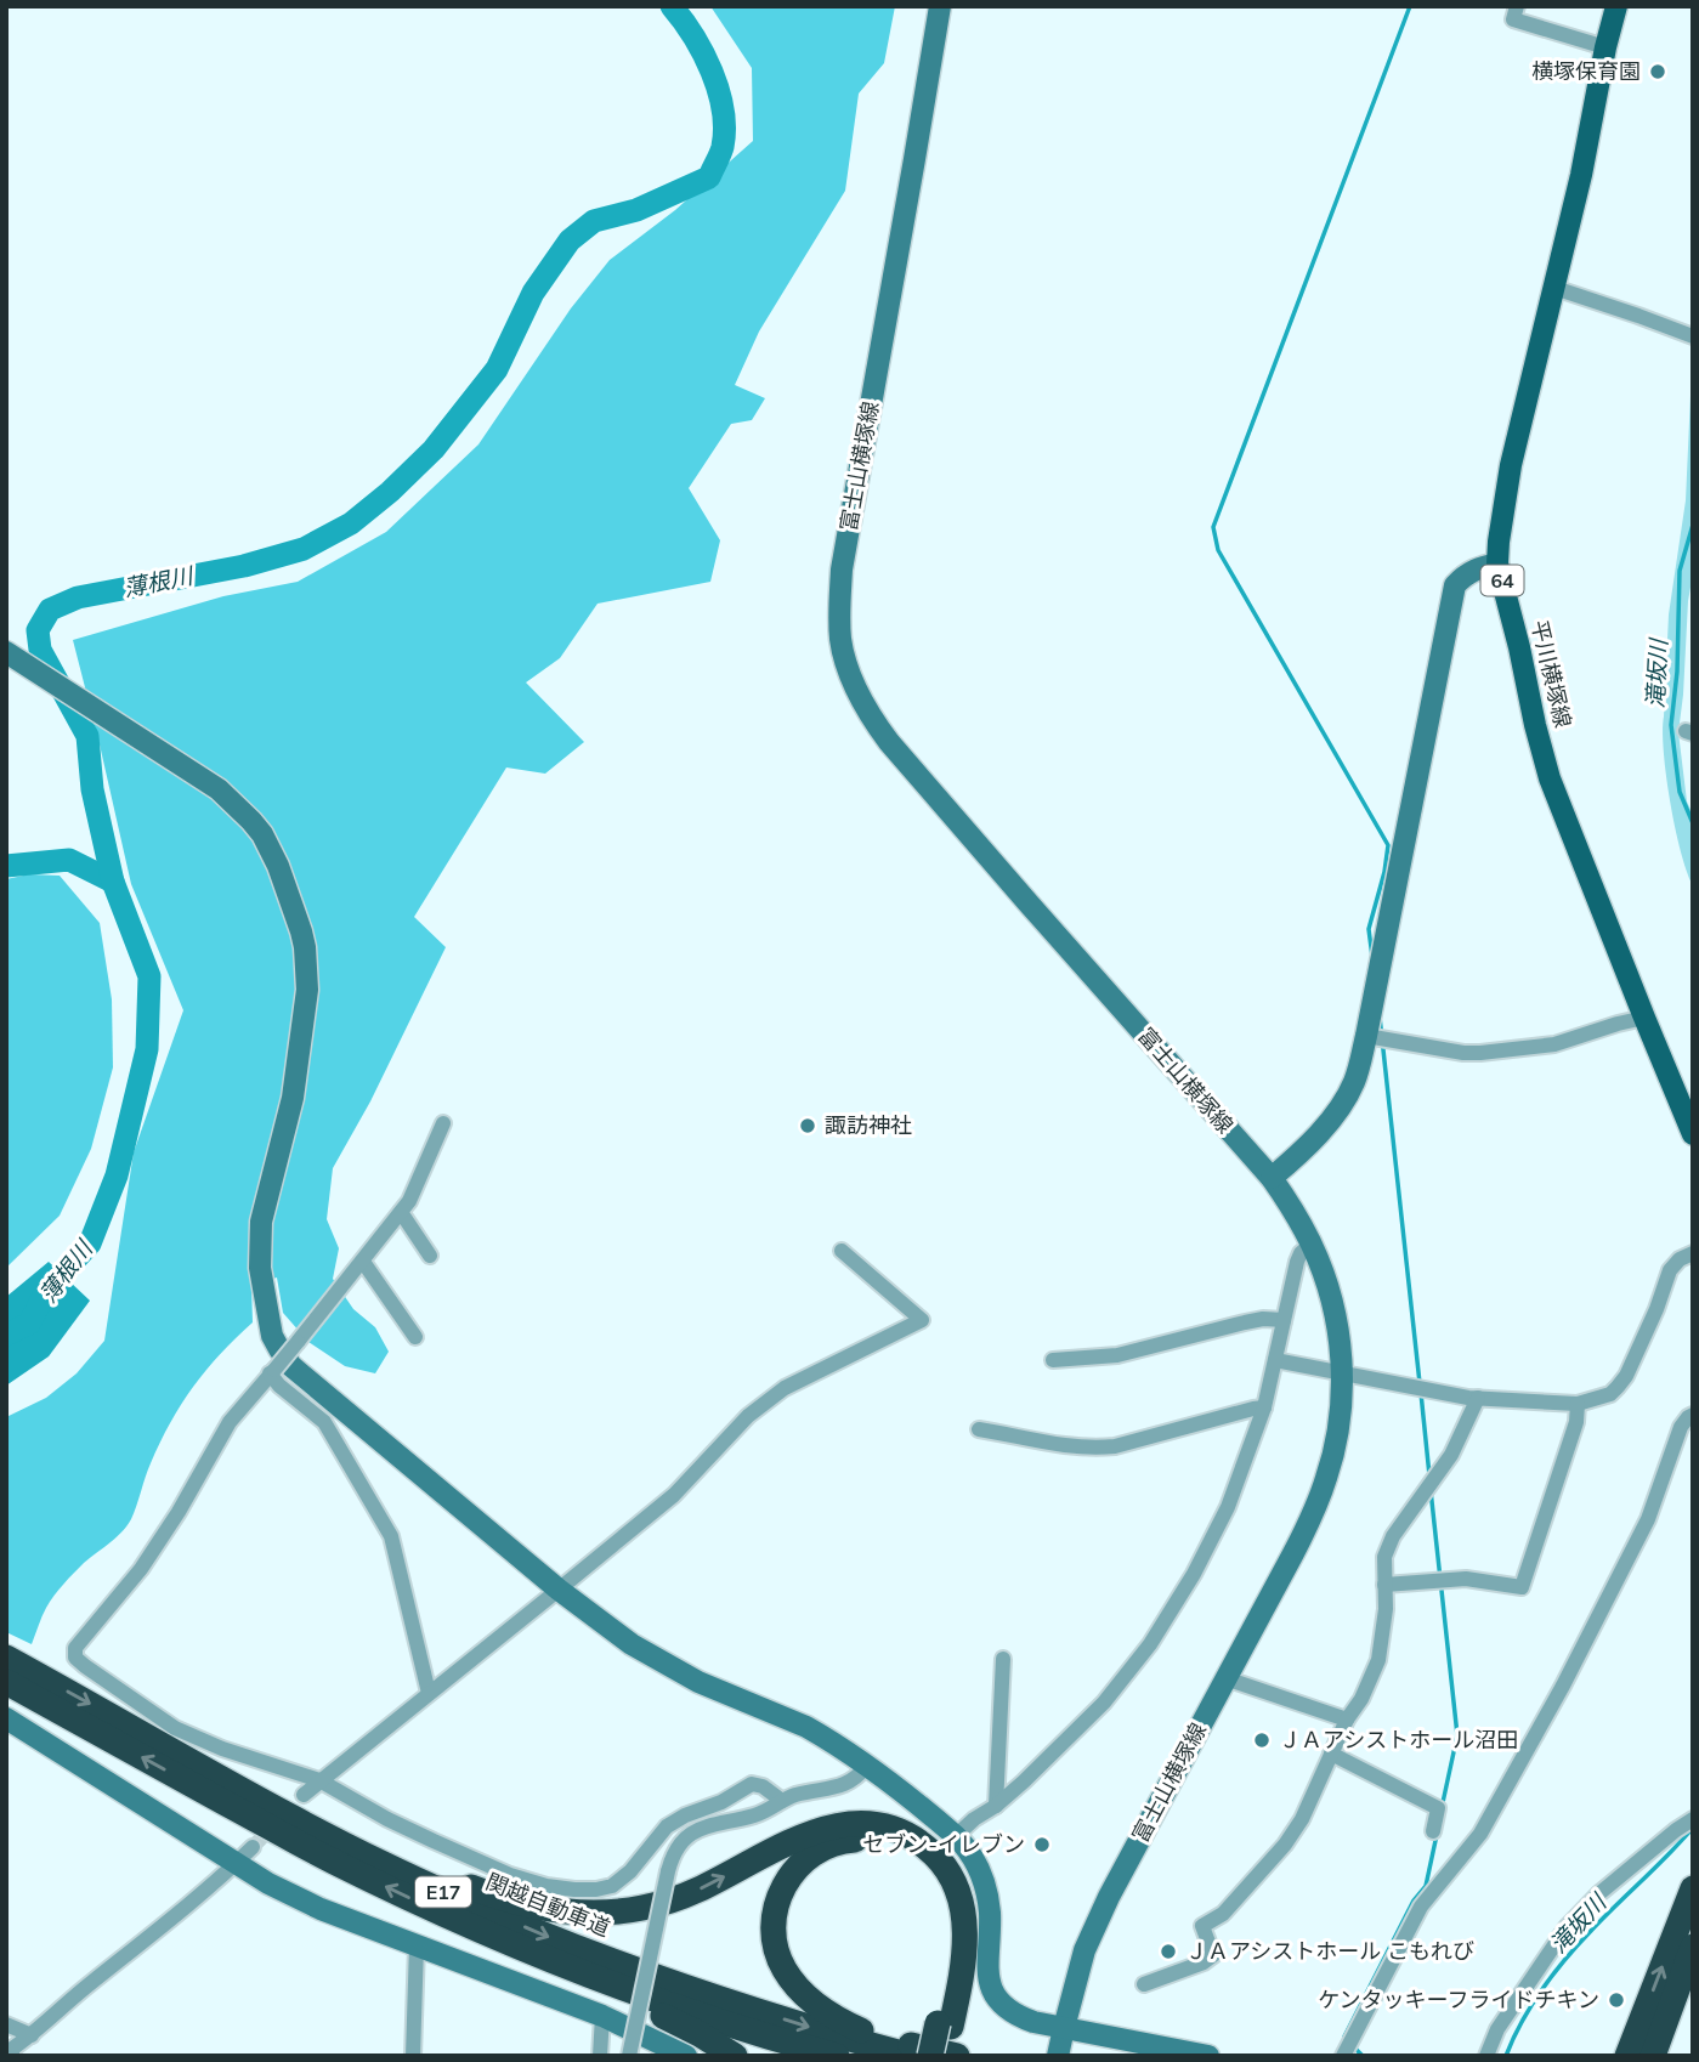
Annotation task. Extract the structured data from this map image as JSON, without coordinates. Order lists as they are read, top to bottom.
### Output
{
  "streets": {
    "highway": ["E17", "関越自動車道"],
    "main road": ["64", "平川横塚線"],
    "street": ["富士山横塚線"]
  },
  "water": ["薄根川", "滝坂川"],
  "places": [
    "横塚保育園",
    "諏訪神社",
    "ＪＡアシストホール沼田",
    "セブン-イレブン",
    "ＪＡアシストホール こもれび",
    "ケンタッキーフライドチキン"
  ]
}
